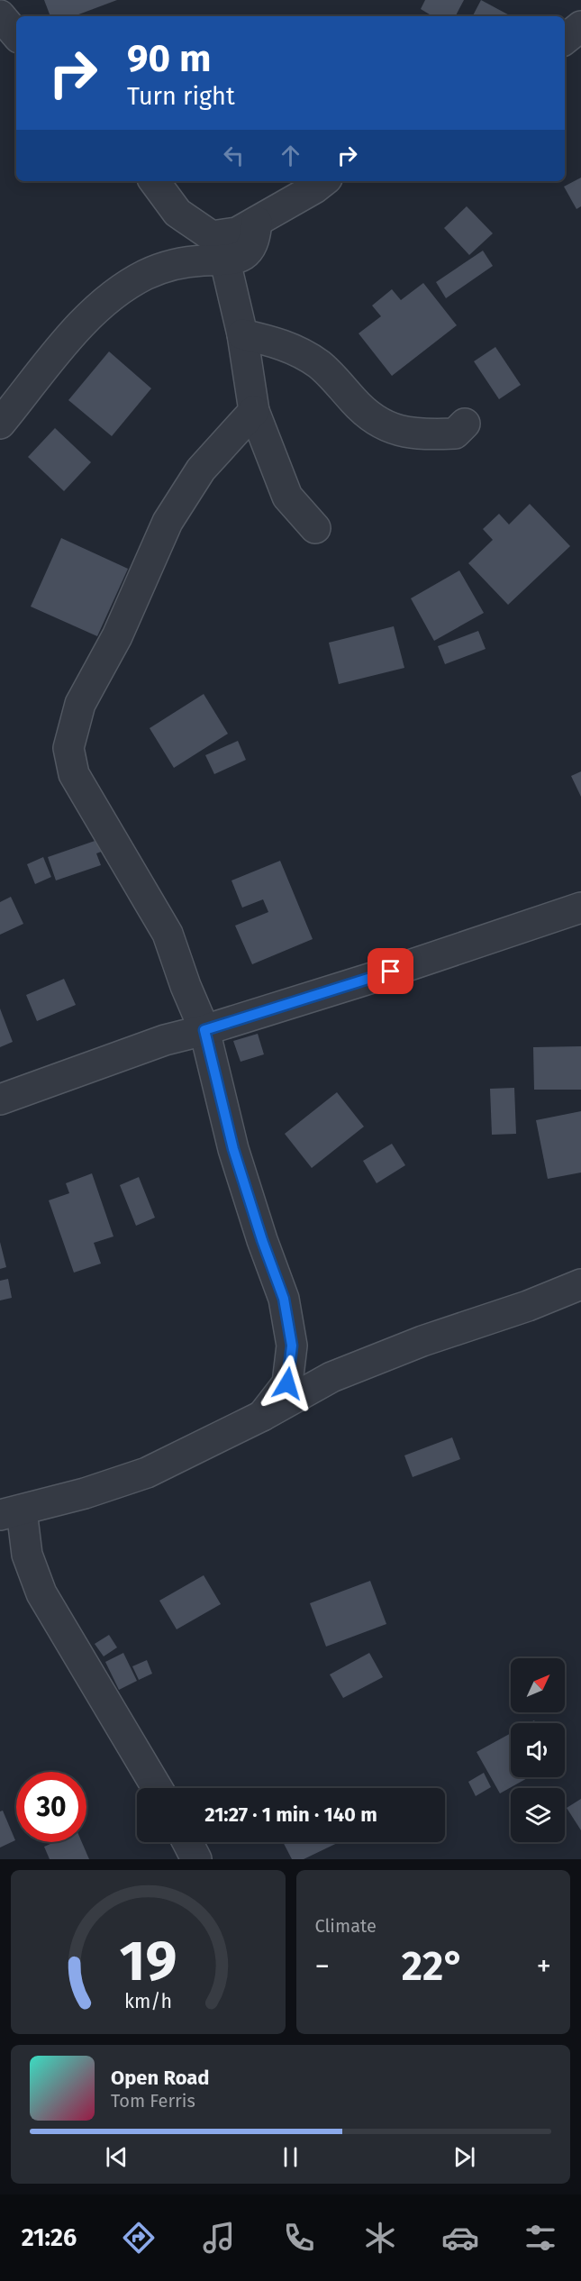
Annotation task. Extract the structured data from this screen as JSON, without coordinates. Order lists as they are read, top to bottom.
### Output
{
  "north": "top right",
  "page": {
    "turn": ["90 m", "Turn right"],
    "limit": "30",
    "trip": "21:27 · 1 min · 140 m",
    "tile": "Climate",
    "heat": ["−", "22°", "+"],
    "song": ["Open Road", "Tom Ferris"],
    "tabs": "21:26",
    "gauge": ["19", "km/h"]
  }
}
